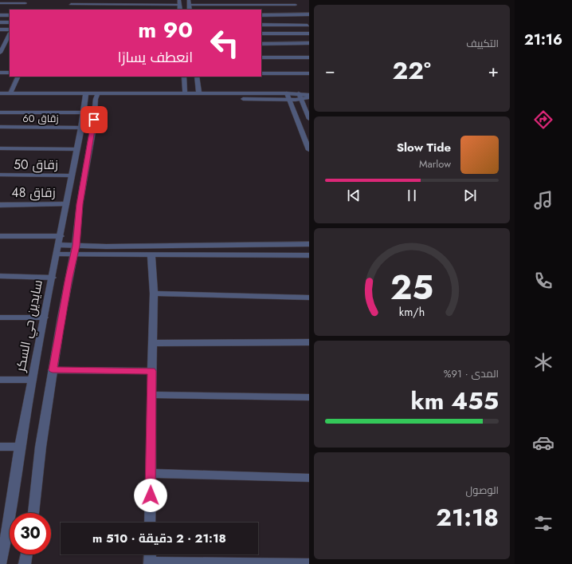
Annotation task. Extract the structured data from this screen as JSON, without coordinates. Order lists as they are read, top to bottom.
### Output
{
  "streets": {
    "street": [
      "زقاق 60",
      "زقاق 50",
      "زقاق 48",
      "سايدين حي السكر"
    ]
  },
  "crossings": [
    ["زقاق 60", "سايدين حي السكر"],
    ["زقاق 50", "سايدين حي السكر"],
    ["زقاق 48", "سايدين حي السكر"]
  ],
  "page": {
    "tabs": "21:16",
    "tile": [
      "التكييف",
      ["المدى · 91%", "455 km"],
      ["الوصول", "21:18"]
    ],
    "turn": ["90 m", "انعطف يسارًا"],
    "heat": ["−", "22°", "+"],
    "song": ["Slow Tide", "Marlow"],
    "limit": "30",
    "trip": "21:18 · 2 دقيقة · 510 m",
    "gauge": ["25", "km/h"]
  }
}
